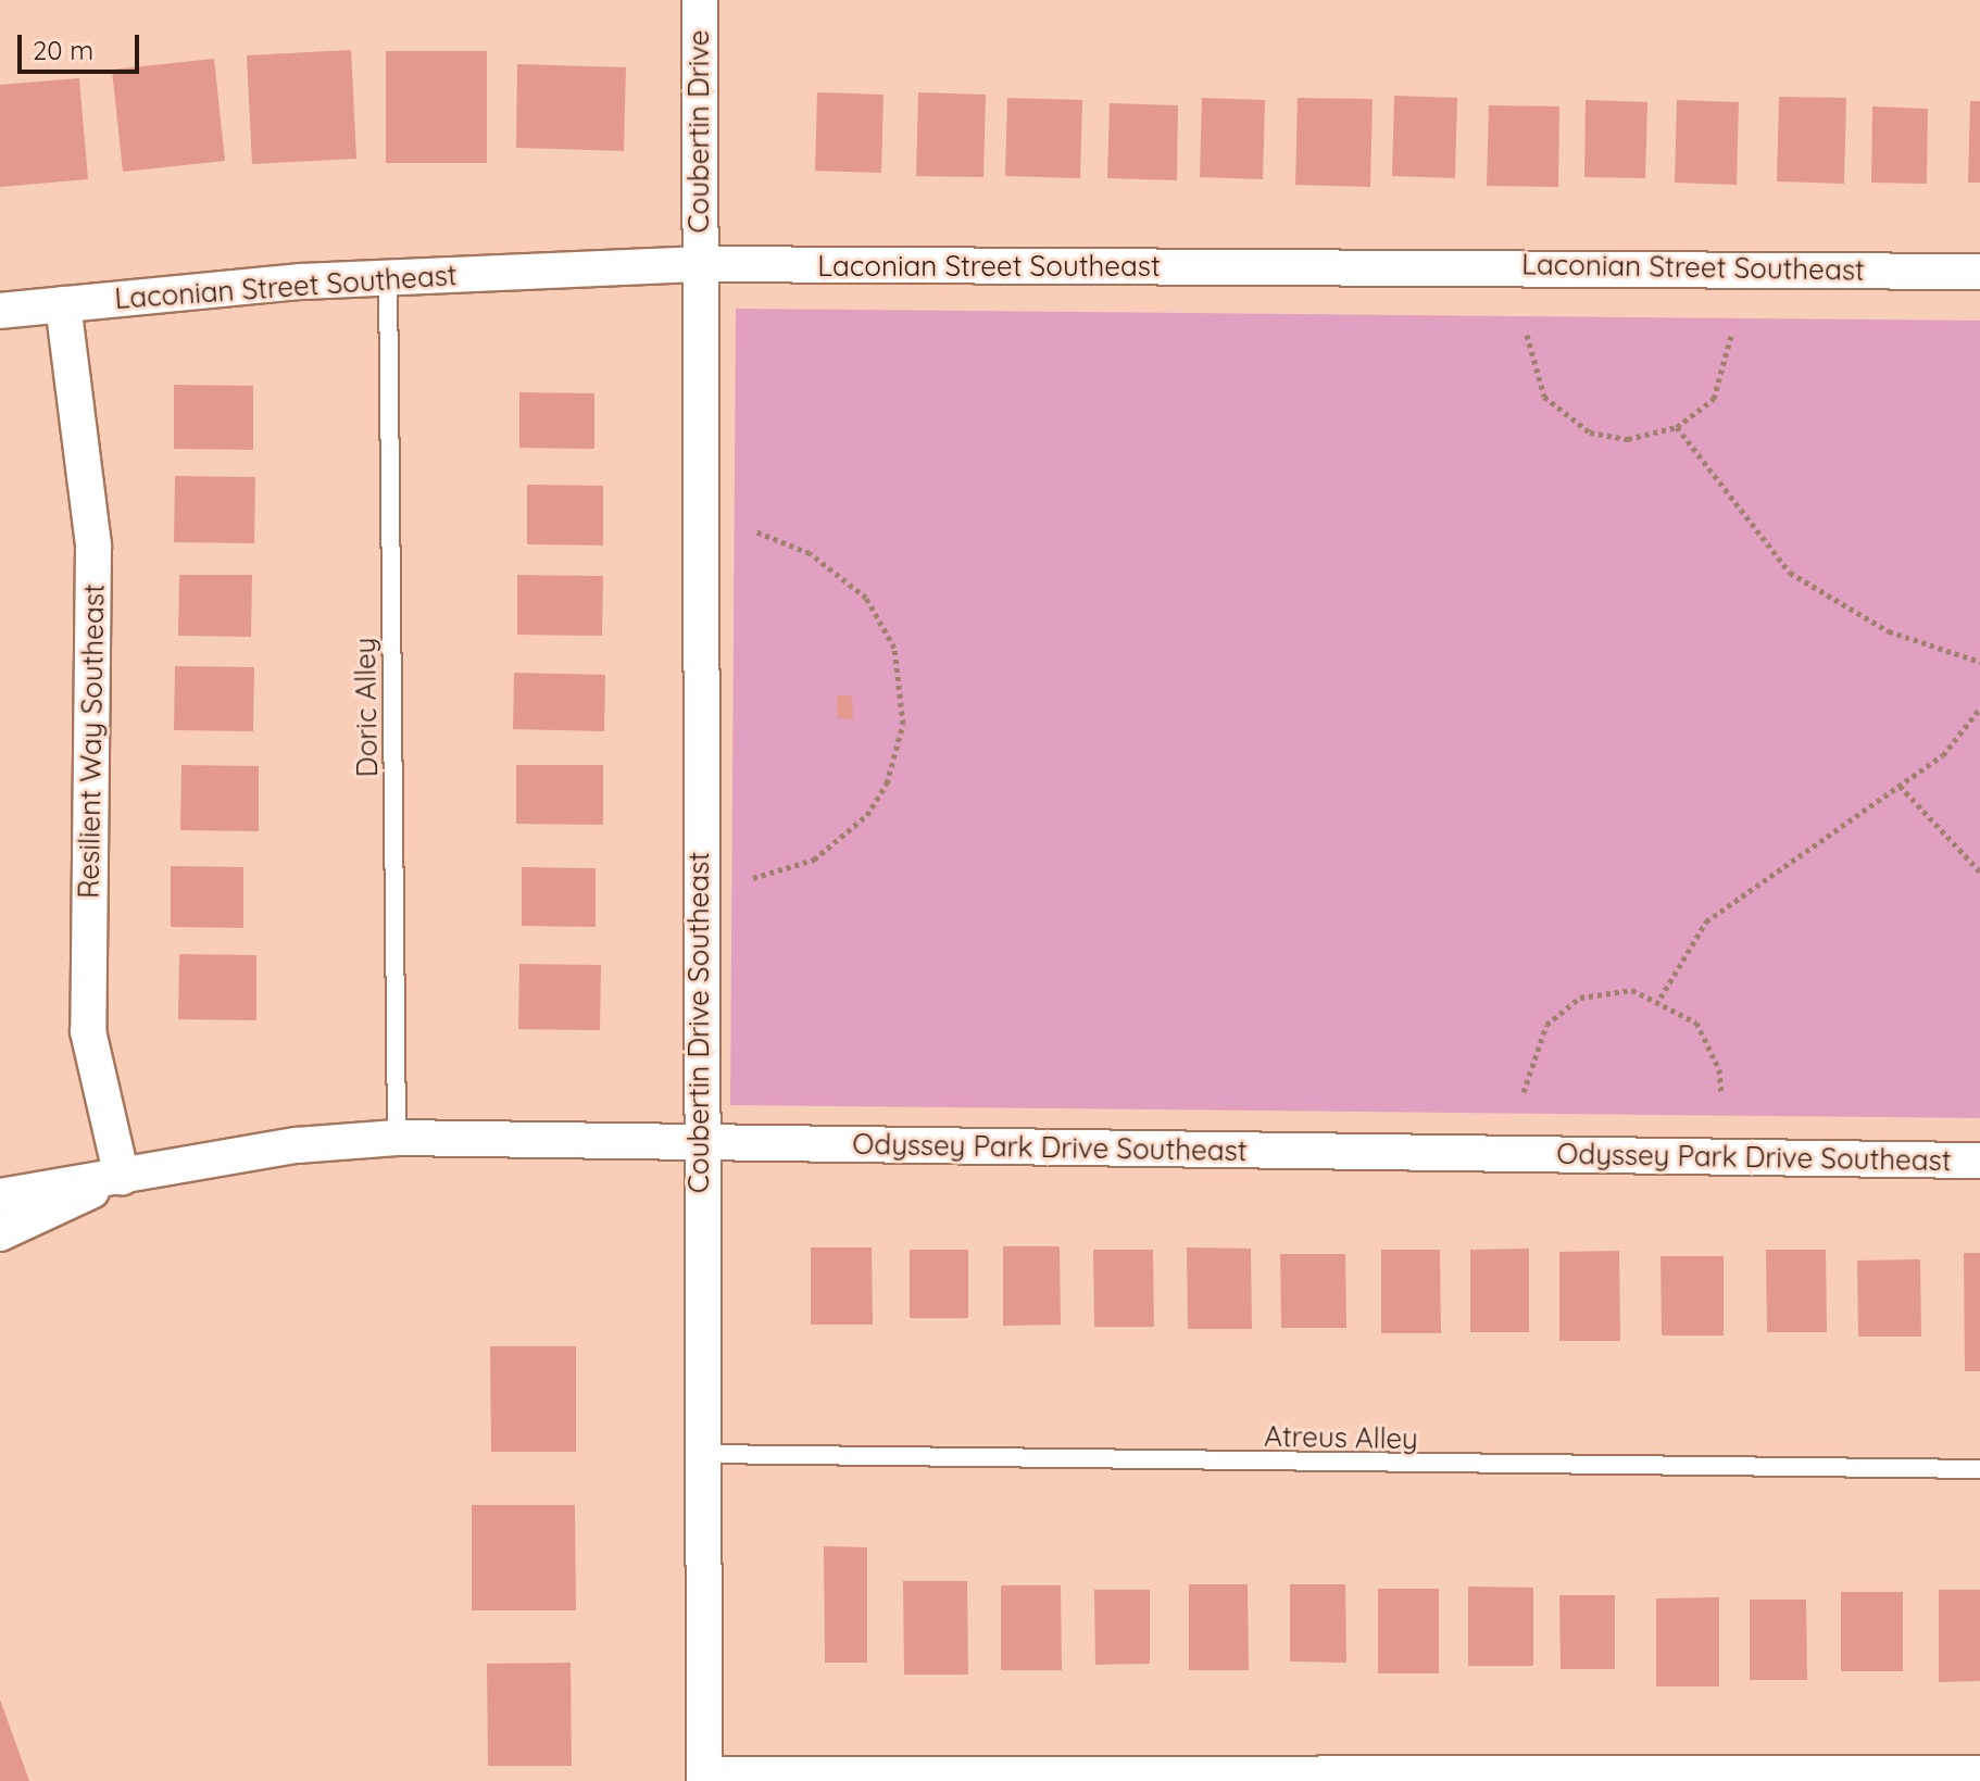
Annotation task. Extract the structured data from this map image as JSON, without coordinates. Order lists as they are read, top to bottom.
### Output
{
  "streets": {
    "street": [
      "Coubertin Drive",
      "Laconian Street Southeast",
      "Resilient Way Southeast",
      "Coubertin Drive Southeast",
      "Odyssey Park Drive Southeast"
    ],
    "lane": ["Doric Alley", "Atreus Alley"]
  },
  "crossings": [
    ["Coubertin Drive", "Laconian Street Southeast"],
    ["Coubertin Drive", "Coubertin Drive Southeast"],
    ["Laconian Street Southeast", "Doric Alley"],
    ["Laconian Street Southeast", "Resilient Way Southeast"],
    ["Laconian Street Southeast", "Coubertin Drive Southeast"],
    ["Doric Alley", "Odyssey Park Drive Southeast"],
    ["Resilient Way Southeast", "Odyssey Park Drive Southeast"],
    ["Coubertin Drive Southeast", "Odyssey Park Drive Southeast"],
    ["Coubertin Drive Southeast", "Atreus Alley"]
  ],
  "scale_bar": "20 m"
}
